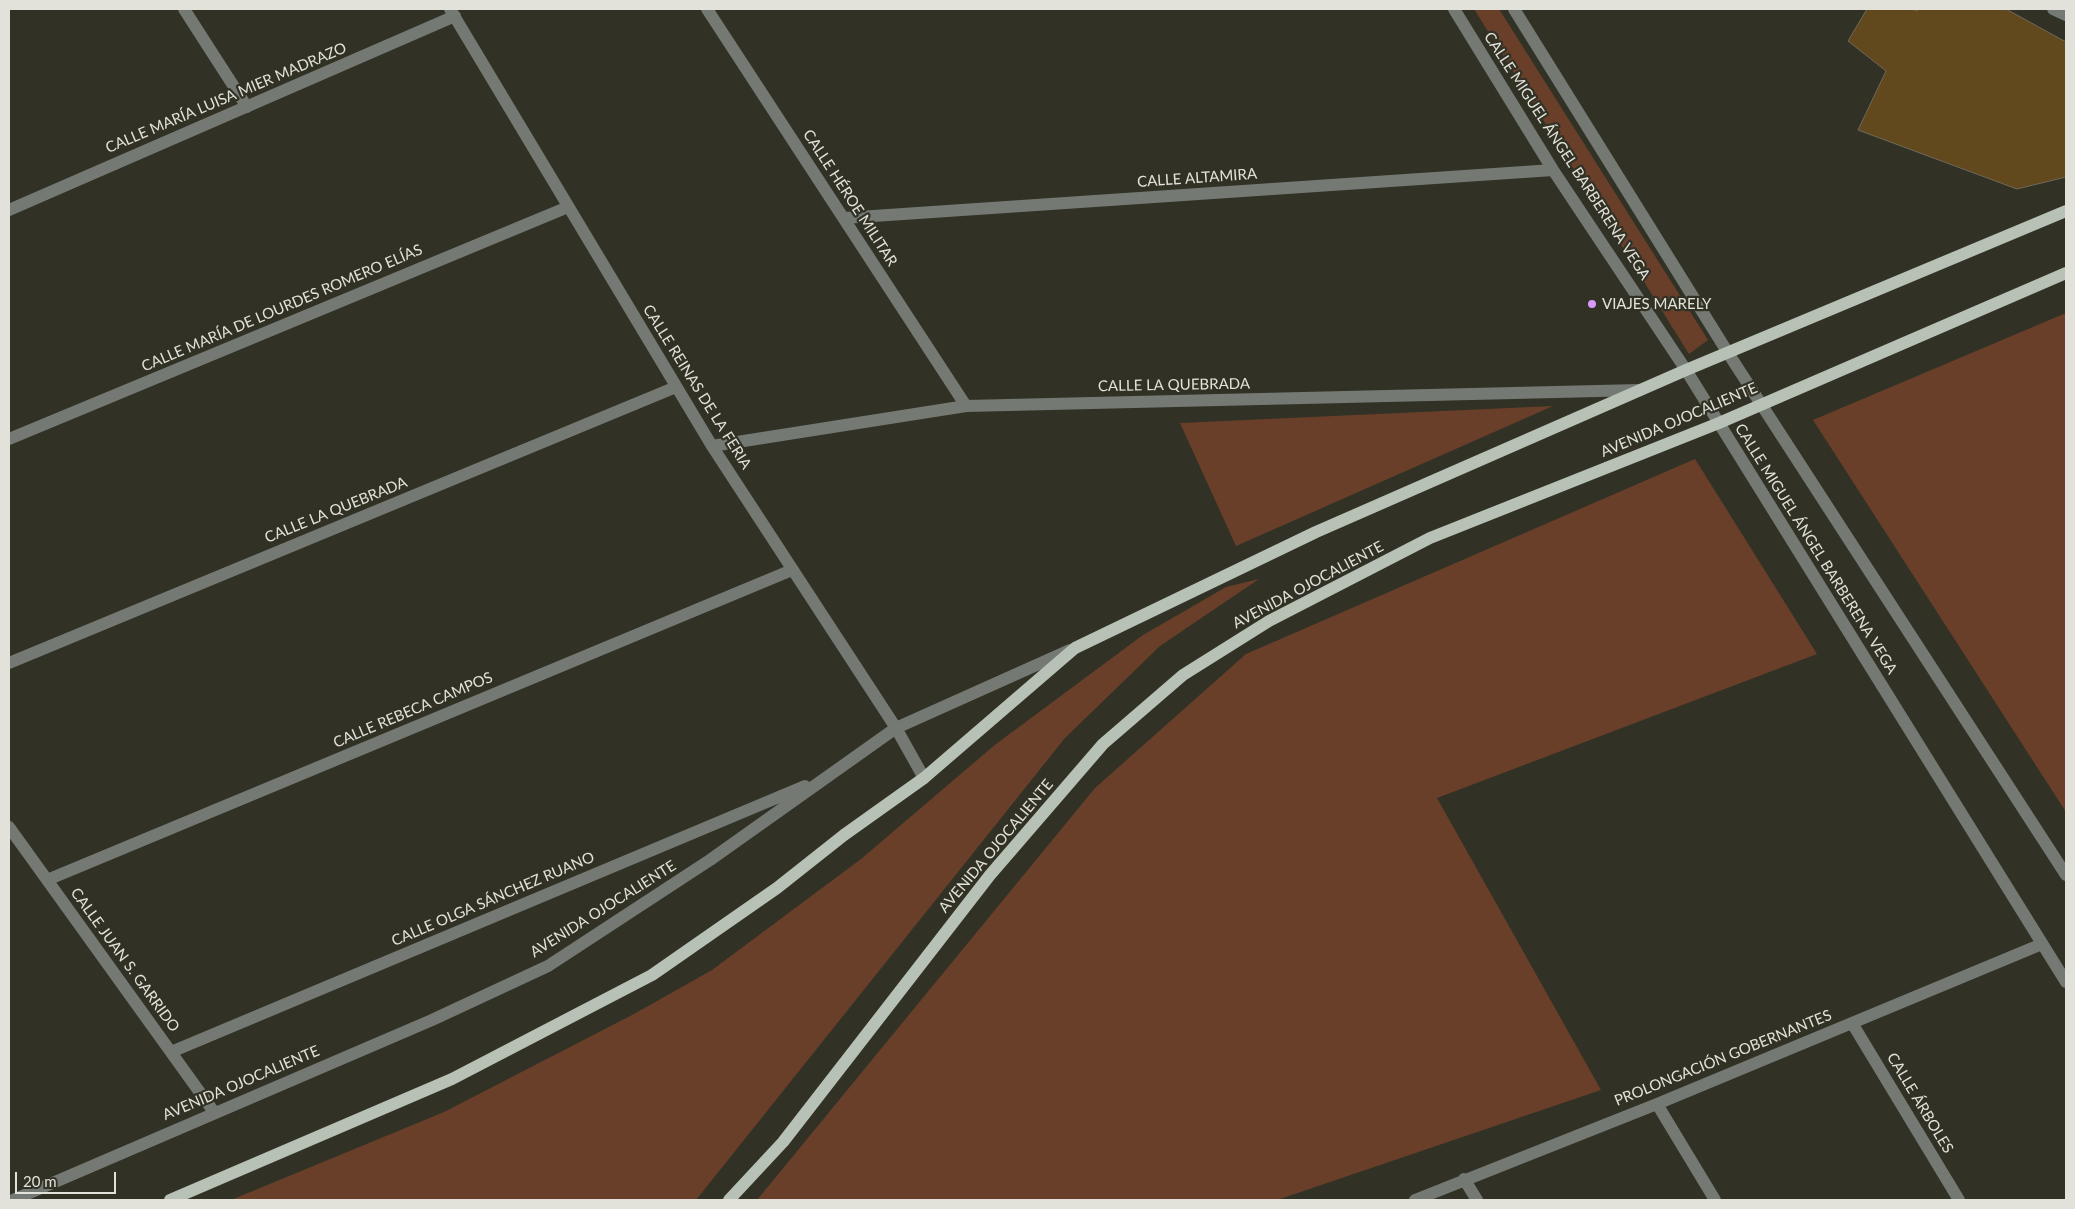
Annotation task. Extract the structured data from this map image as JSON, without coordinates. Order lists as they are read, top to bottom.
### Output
{
  "streets": {
    "main road": ["AVENIDA OJOCALIENTE"],
    "street": [
      "CALLE MARÍA LUISA MIER MADRAZO",
      "CALLE MIGUEL ÁNGEL BARBERENA VEGA",
      "CALLE ALTAMIRA",
      "CALLE HÉROE MILITAR",
      "CALLE MARÍA DE LOURDES ROMERO ELÍAS",
      "CALLE LA QUEBRADA",
      "CALLE REINAS DE LA FERIA",
      "CALLE REBECA CAMPOS",
      "CALLE OLGA SÁNCHEZ RUANO",
      "CALLE JUAN S. GARRIDO",
      "PROLONGACIÓN GOBERNANTES",
      "CALLE ÁRBOLES"
    ]
  },
  "crossings": [
    ["CALLE MARÍA LUISA MIER MADRAZO", "CALLE REINAS DE LA FERIA"],
    ["CALLE MIGUEL ÁNGEL BARBERENA VEGA", "CALLE ALTAMIRA"],
    ["CALLE MIGUEL ÁNGEL BARBERENA VEGA", "AVENIDA OJOCALIENTE"],
    ["CALLE MIGUEL ÁNGEL BARBERENA VEGA", "PROLONGACIÓN GOBERNANTES"],
    ["CALLE ALTAMIRA", "CALLE HÉROE MILITAR"],
    ["CALLE HÉROE MILITAR", "CALLE LA QUEBRADA"],
    ["CALLE MARÍA DE LOURDES ROMERO ELÍAS", "CALLE REINAS DE LA FERIA"],
    ["CALLE LA QUEBRADA", "CALLE REINAS DE LA FERIA"],
    ["CALLE LA QUEBRADA", "AVENIDA OJOCALIENTE"],
    ["CALLE REINAS DE LA FERIA", "AVENIDA OJOCALIENTE"],
    ["CALLE REINAS DE LA FERIA", "CALLE REBECA CAMPOS"],
    ["AVENIDA OJOCALIENTE", "CALLE OLGA SÁNCHEZ RUANO"],
    ["AVENIDA OJOCALIENTE", "CALLE JUAN S. GARRIDO"],
    ["CALLE REBECA CAMPOS", "CALLE JUAN S. GARRIDO"],
    ["CALLE OLGA SÁNCHEZ RUANO", "CALLE JUAN S. GARRIDO"],
    ["PROLONGACIÓN GOBERNANTES", "CALLE ÁRBOLES"]
  ],
  "places": ["VIAJES MARELY"],
  "scale_bar": "20 m"
}
